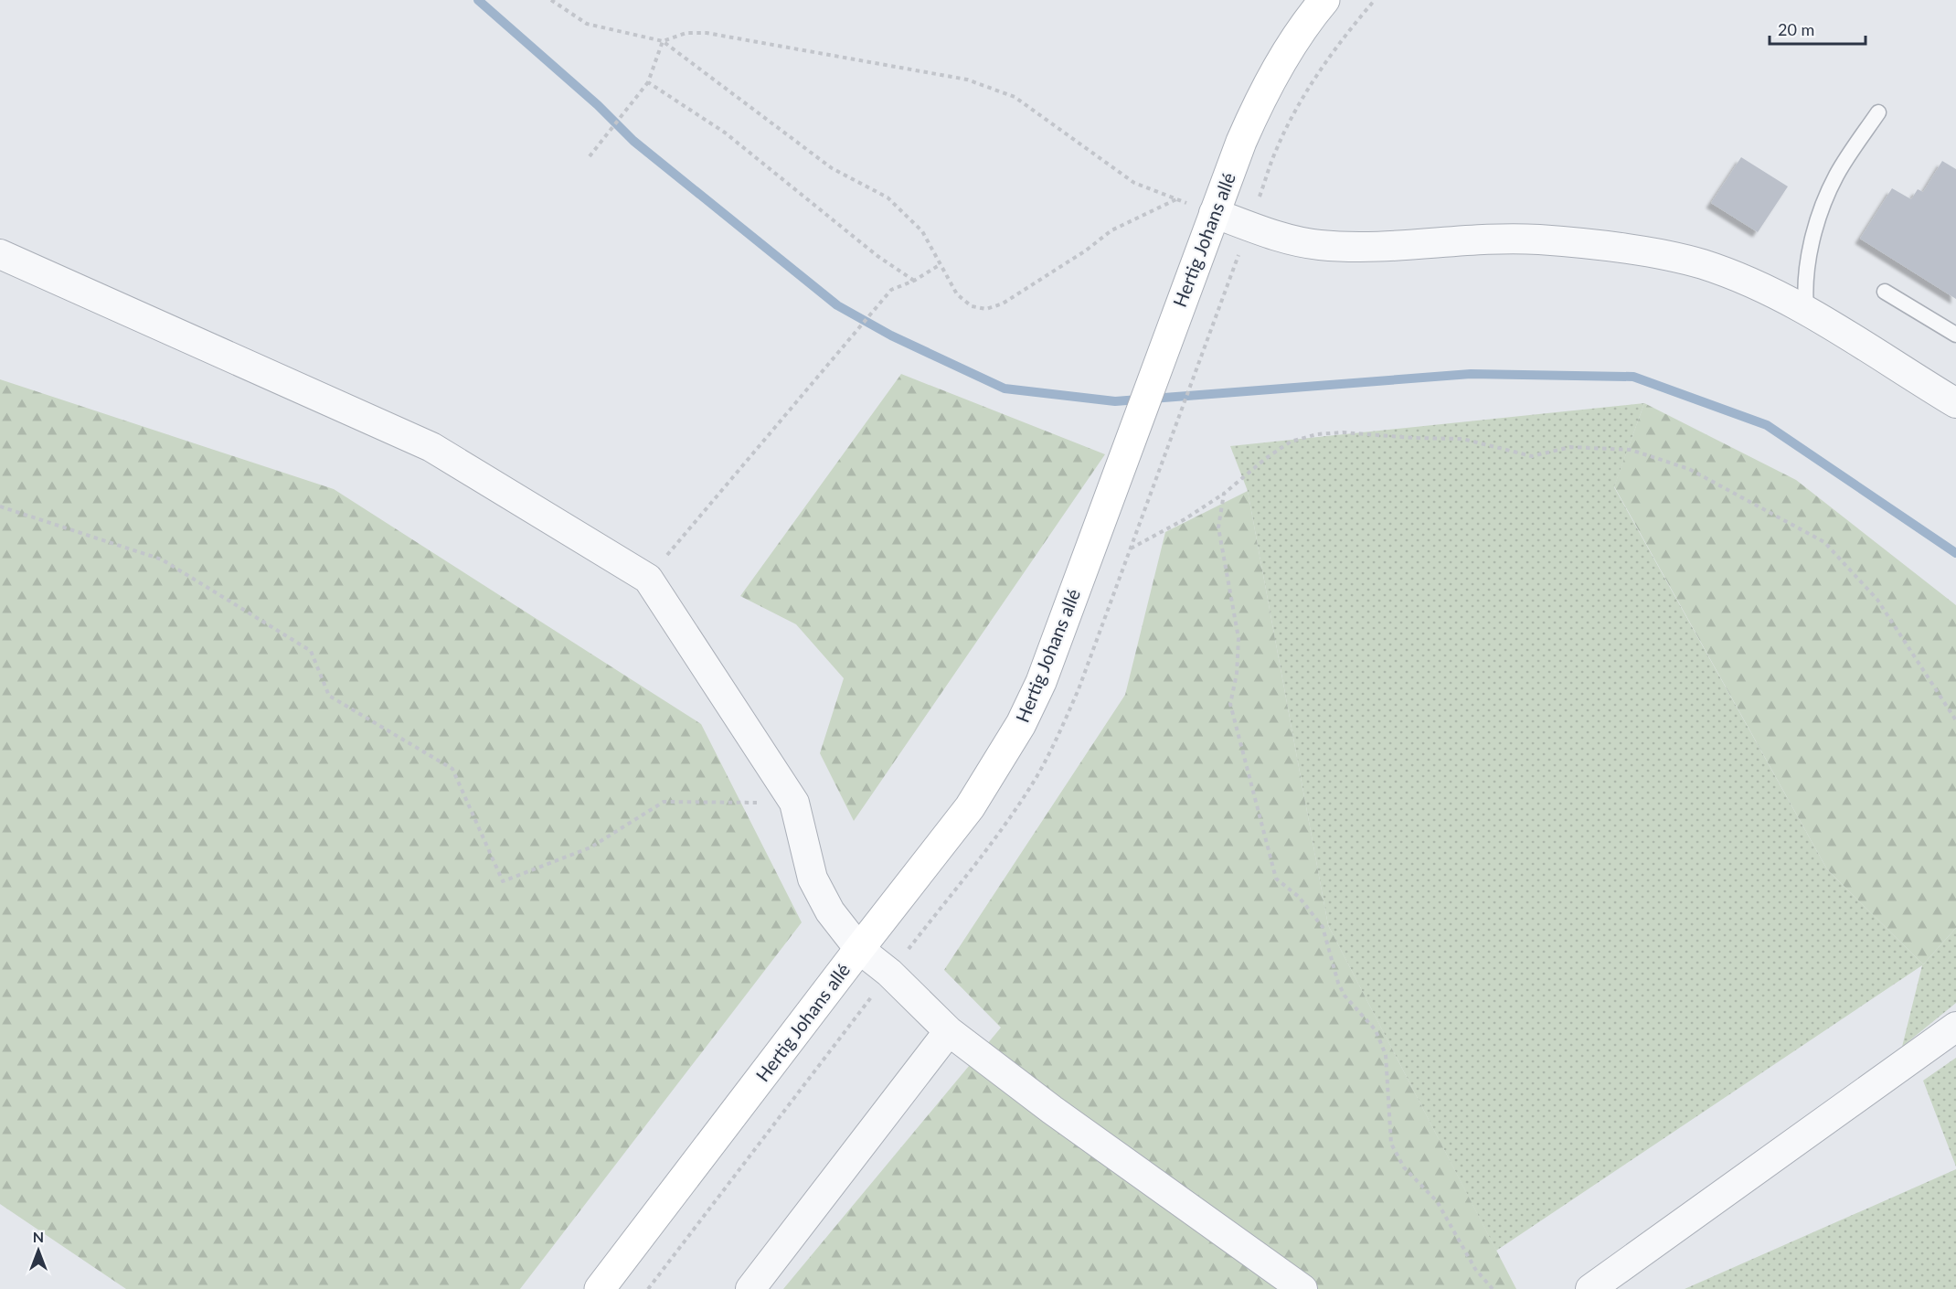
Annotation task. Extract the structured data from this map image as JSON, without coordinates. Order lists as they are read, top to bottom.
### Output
{
  "streets": {
    "street": ["Hertig Johans allé"]
  },
  "scale_bar": "20 m",
  "north": "top"
}
